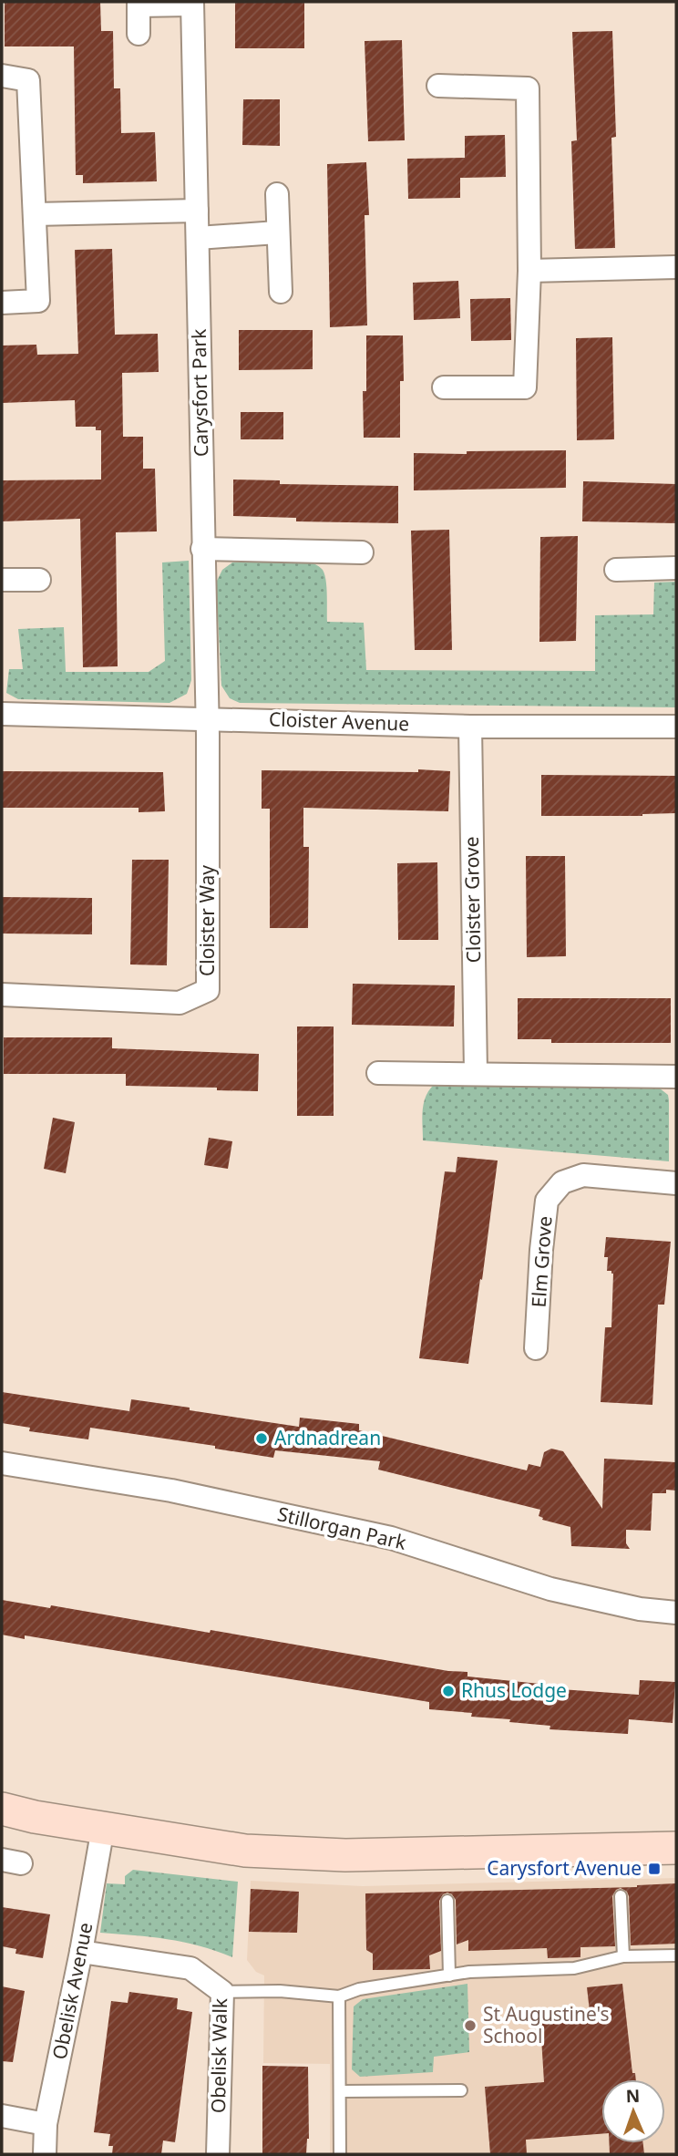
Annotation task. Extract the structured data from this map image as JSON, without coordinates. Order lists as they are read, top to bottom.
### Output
{
  "streets": {
    "street": [
      "Carysfort Park",
      "Cloister Avenue",
      "Cloister Grove",
      "Cloister Way",
      "Elm Grove",
      "Stillorgan Park",
      "Obelisk Avenue",
      "Obelisk Walk"
    ]
  },
  "crossings": [
    ["Carysfort Park", "Cloister Avenue"],
    ["Carysfort Park", "Cloister Way"],
    ["Cloister Avenue", "Cloister Grove"],
    ["Cloister Avenue", "Cloister Way"],
    ["Obelisk Avenue", "Obelisk Walk"]
  ],
  "places": {
    "other": ["Ardnadrean", "Rhus Lodge", "St Augustine's School"],
    "transit": ["Carysfort Avenue"]
  },
  "north": "top"
}
